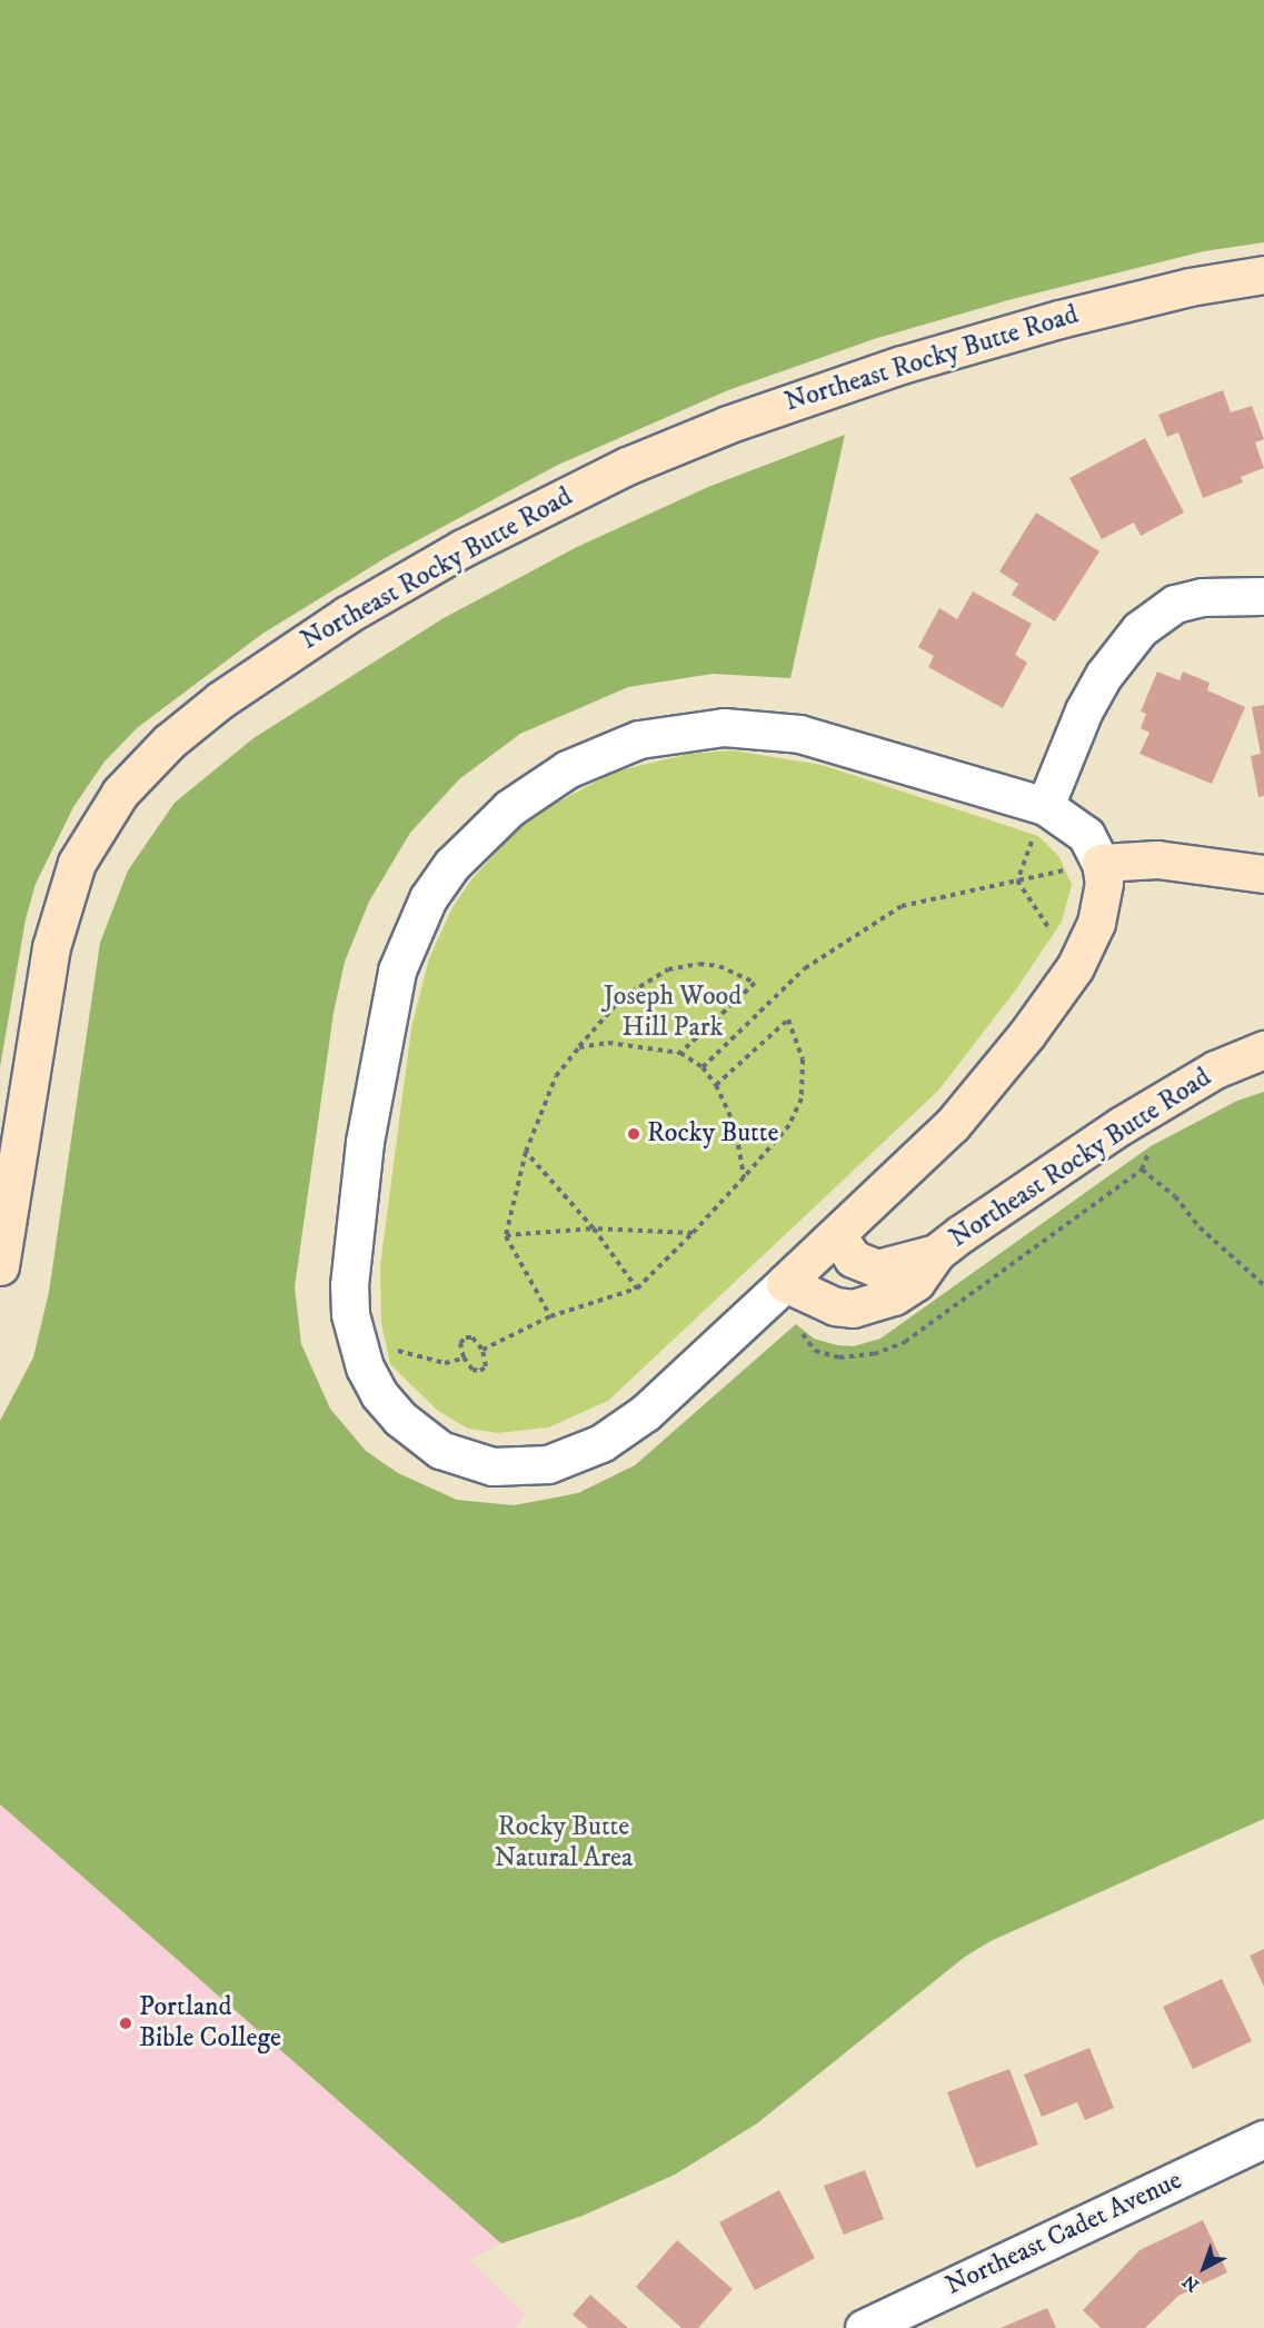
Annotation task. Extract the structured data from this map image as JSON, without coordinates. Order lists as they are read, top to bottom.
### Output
{
  "streets": {
    "street": ["Northeast Rocky Butte Road", "Northeast Cadet Avenue"]
  },
  "parks": ["Joseph Wood Hill Park", "Rocky Butte Natural Area"],
  "places": ["Rocky Butte", "Portland Bible College"],
  "north": "bottom left"
}
